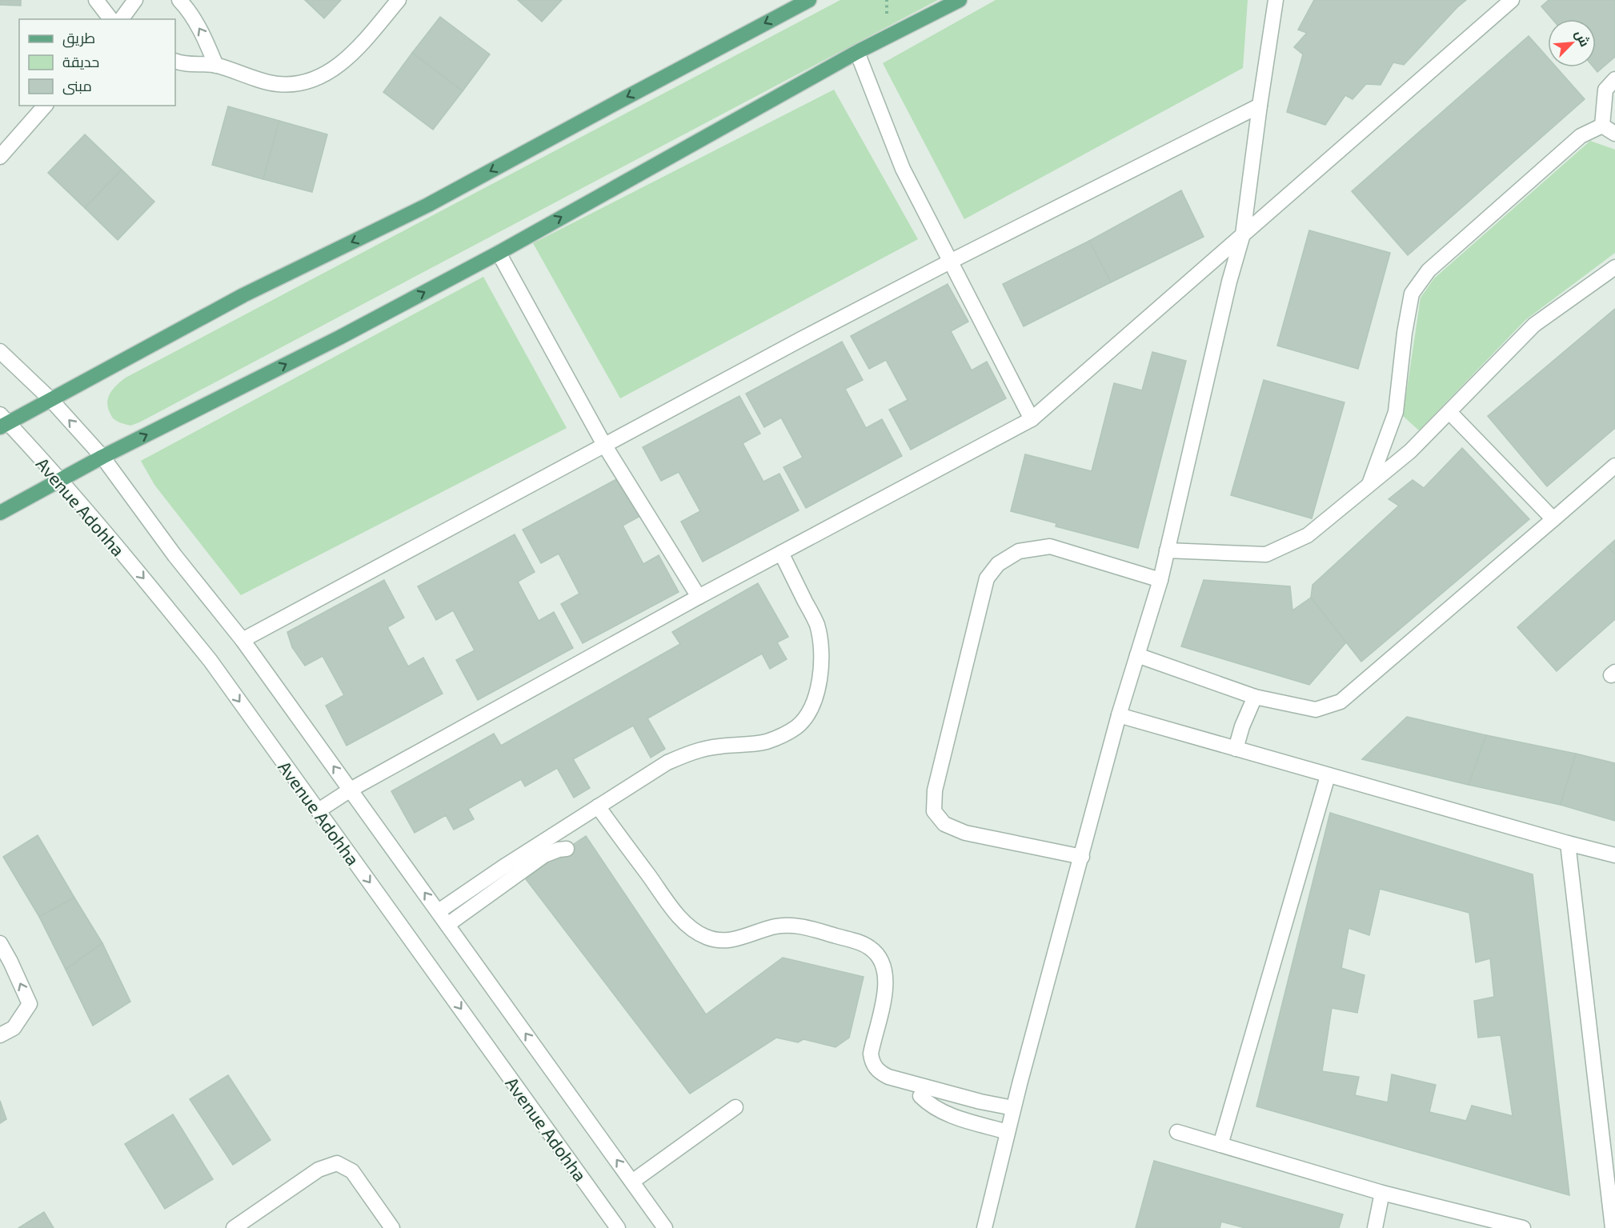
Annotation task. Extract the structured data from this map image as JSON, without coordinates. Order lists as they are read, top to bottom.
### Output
{
  "streets": {
    "street": ["Avenue Adohha"]
  },
  "legend": ["طريق", "حديقة", "مبنى"],
  "north": "top right"
}
